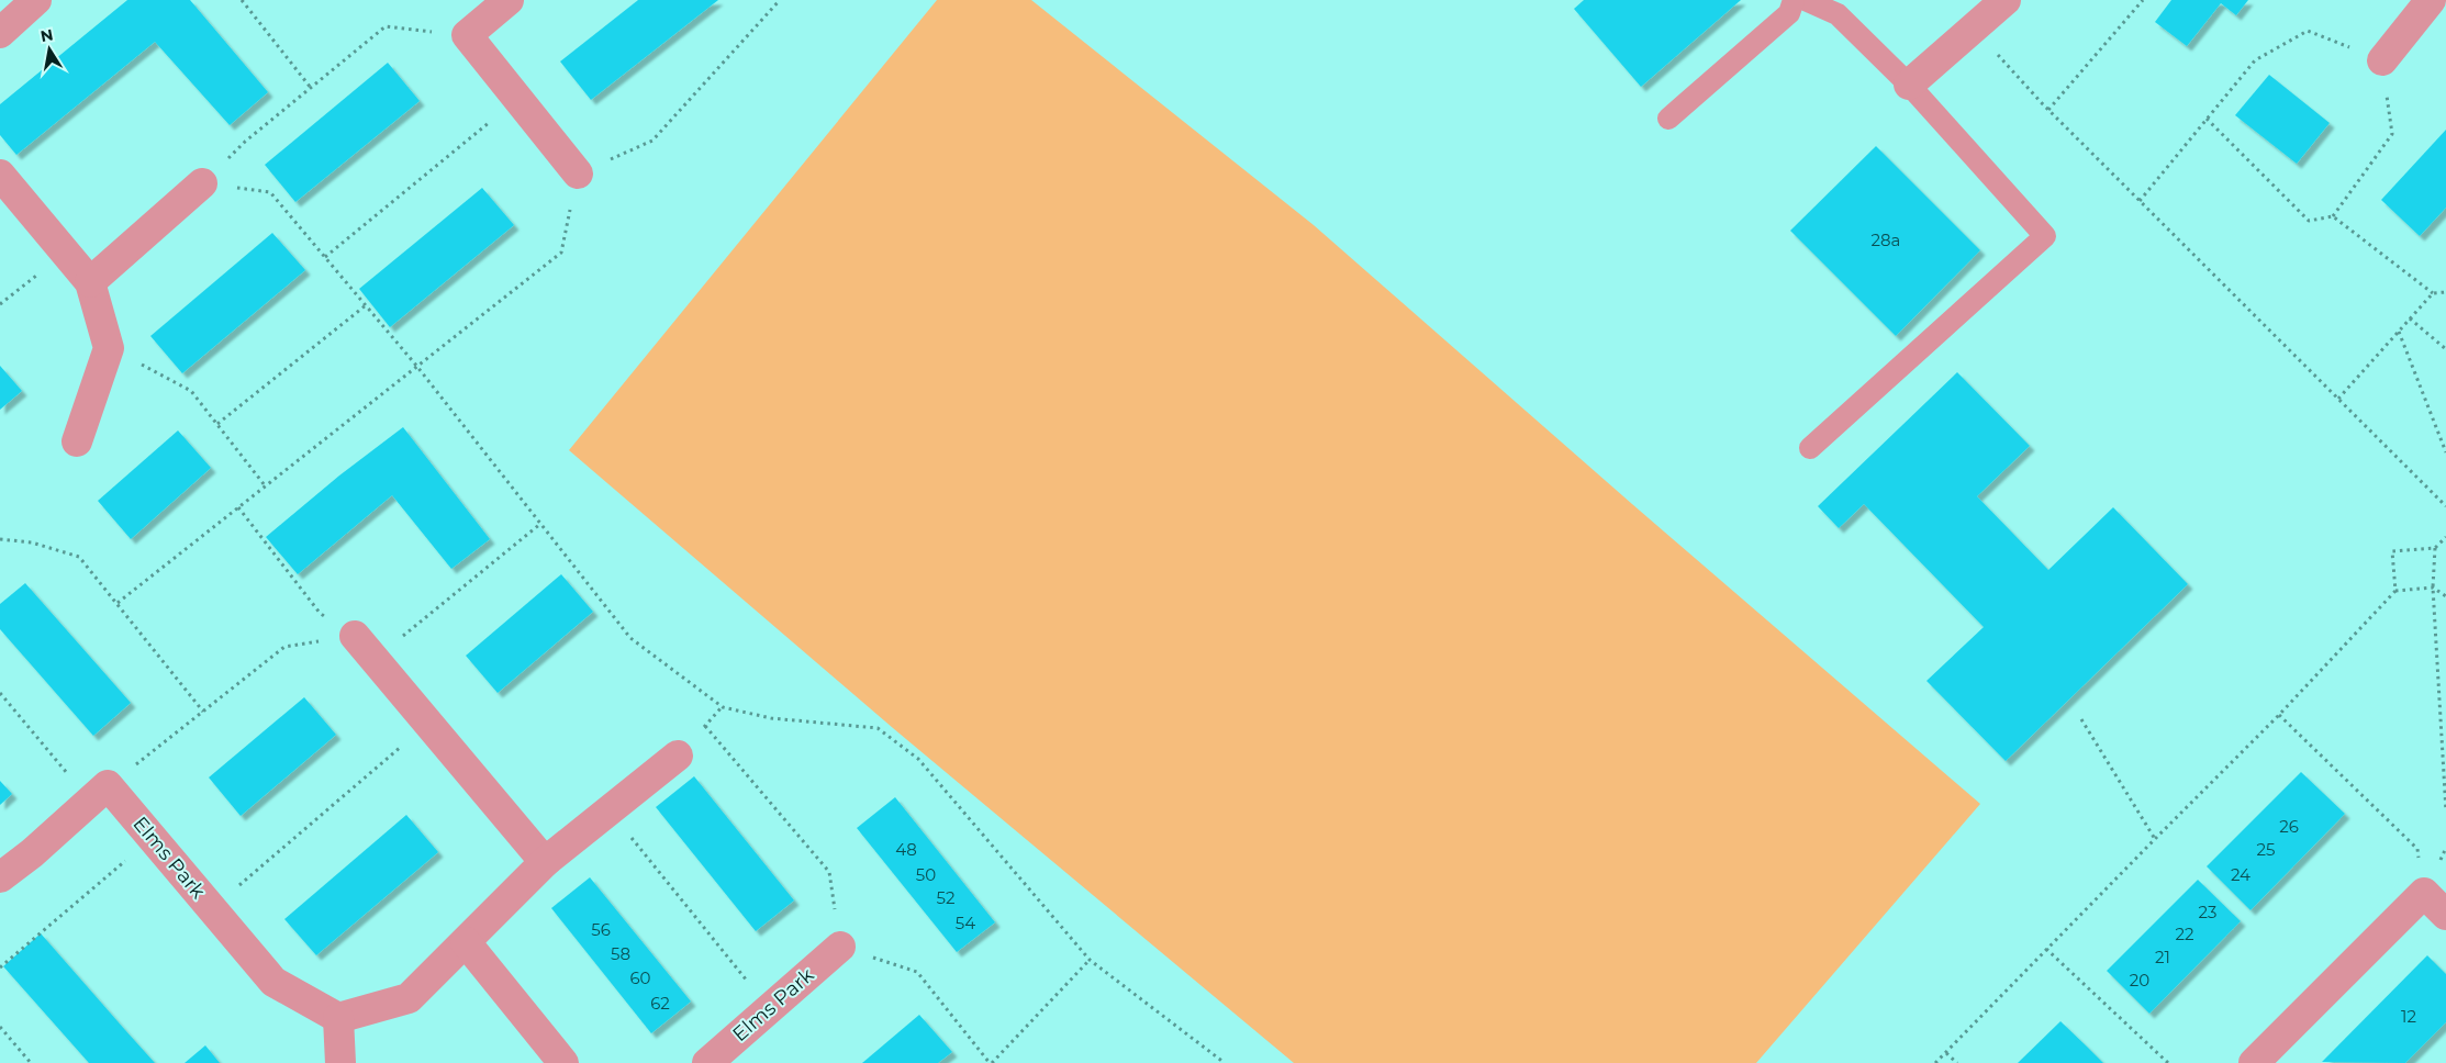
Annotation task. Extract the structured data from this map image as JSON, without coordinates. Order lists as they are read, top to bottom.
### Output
{
  "streets": {
    "street": ["Elms Park"]
  },
  "house_numbers": [
    "28a",
    "26",
    "48",
    "25",
    "50",
    "24",
    "52",
    "23",
    "54",
    "56",
    "22",
    "58",
    "21",
    "60",
    "20",
    "62",
    "12"
  ],
  "north": "top"
}
